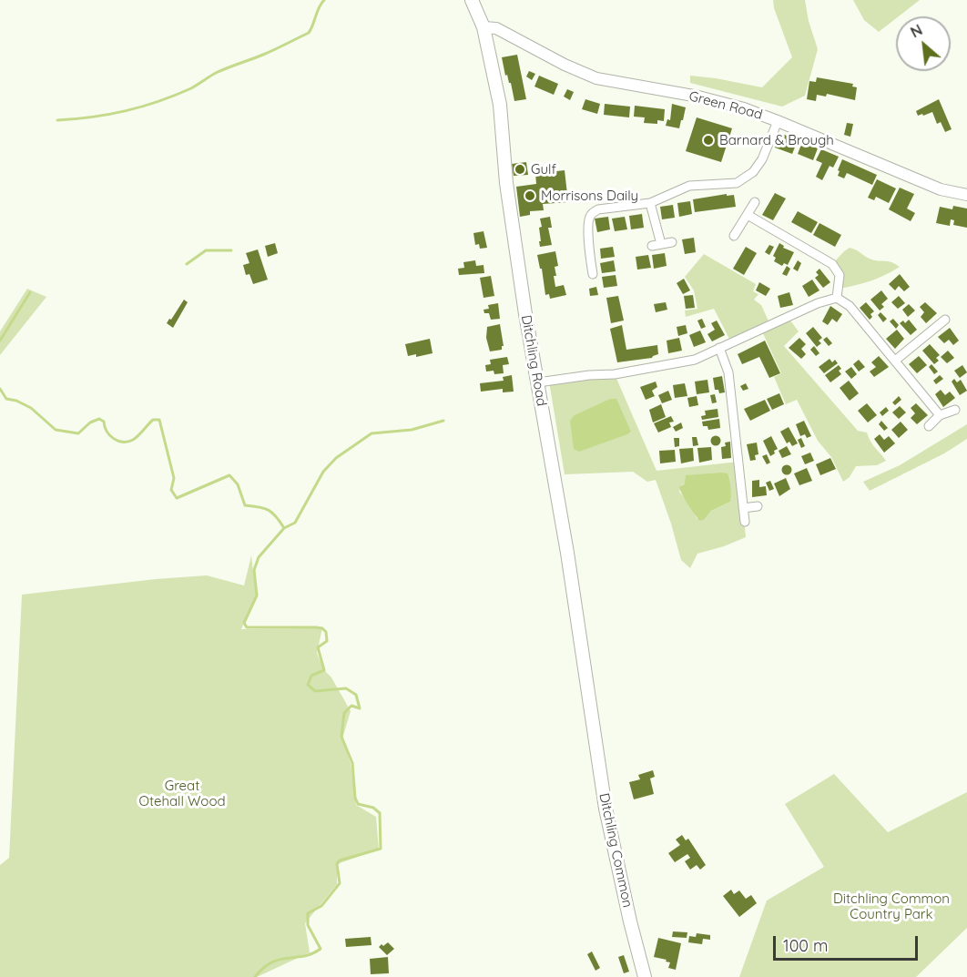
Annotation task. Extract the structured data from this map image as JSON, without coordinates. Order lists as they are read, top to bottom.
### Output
{
  "streets": {
    "main road": ["Ditchling Road", "Ditchling Common"],
    "street": ["Green Road"]
  },
  "crossings": [
    ["Green Road", "Ditchling Road"],
    ["Ditchling Road", "Ditchling Common"]
  ],
  "parks": ["Great Otehall Wood", "Ditchling Common Country Park"],
  "places": ["Barnard & Brough", "Gulf", "Morrisons Daily"],
  "scale_bar": "100 m",
  "north": "top left"
}
